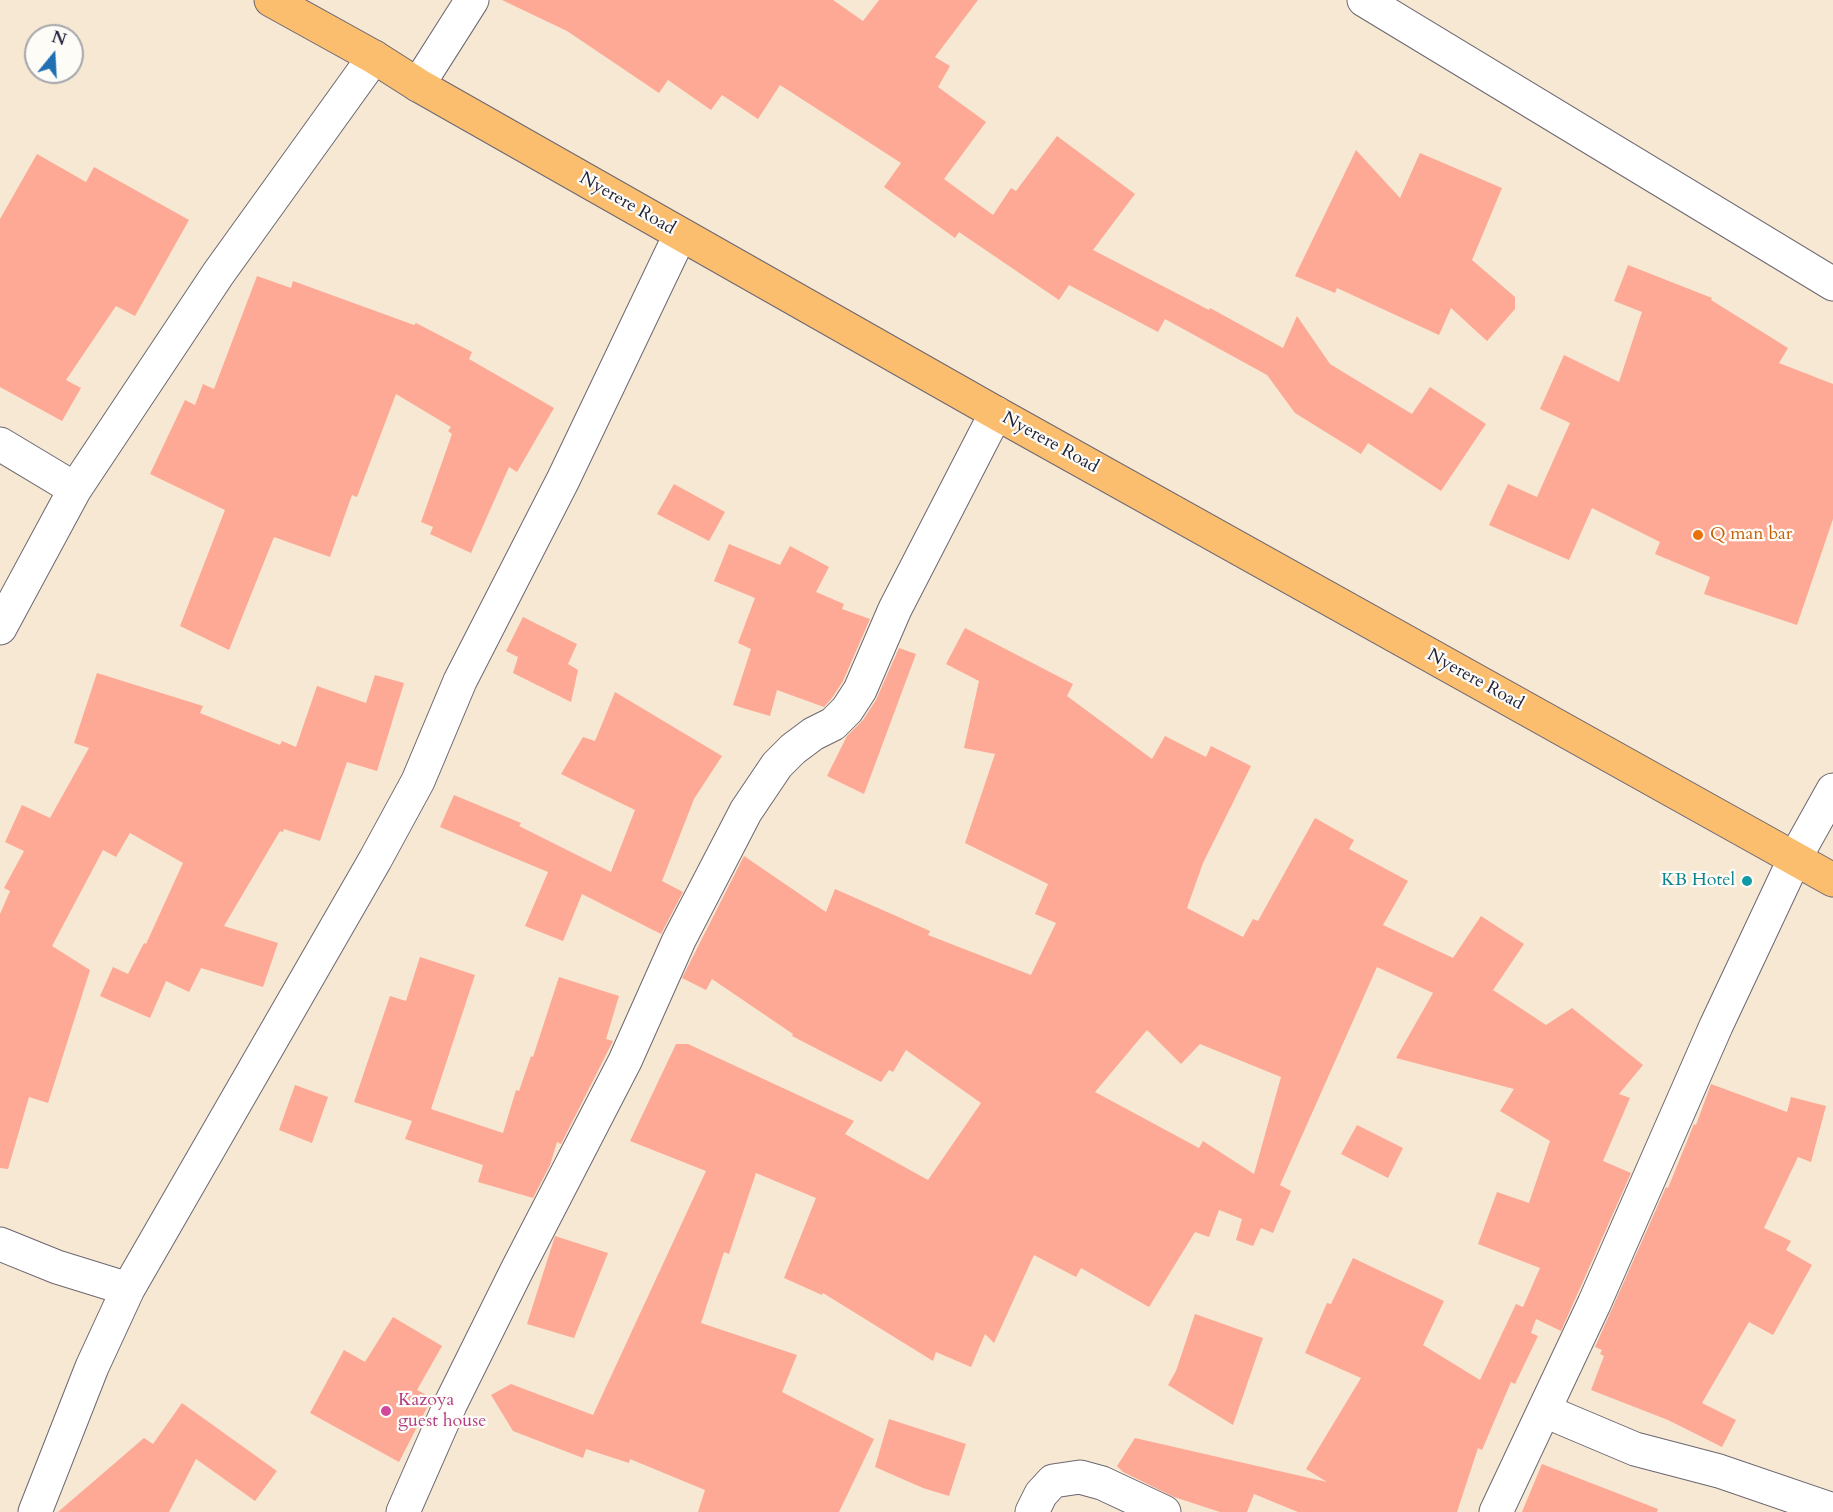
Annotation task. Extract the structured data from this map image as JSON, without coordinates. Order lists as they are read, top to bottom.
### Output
{
  "streets": {
    "highway": ["Nyerere Road"]
  },
  "places": ["Q man bar", "KB Hotel", "Kazoya guest house"],
  "north": "top"
}
